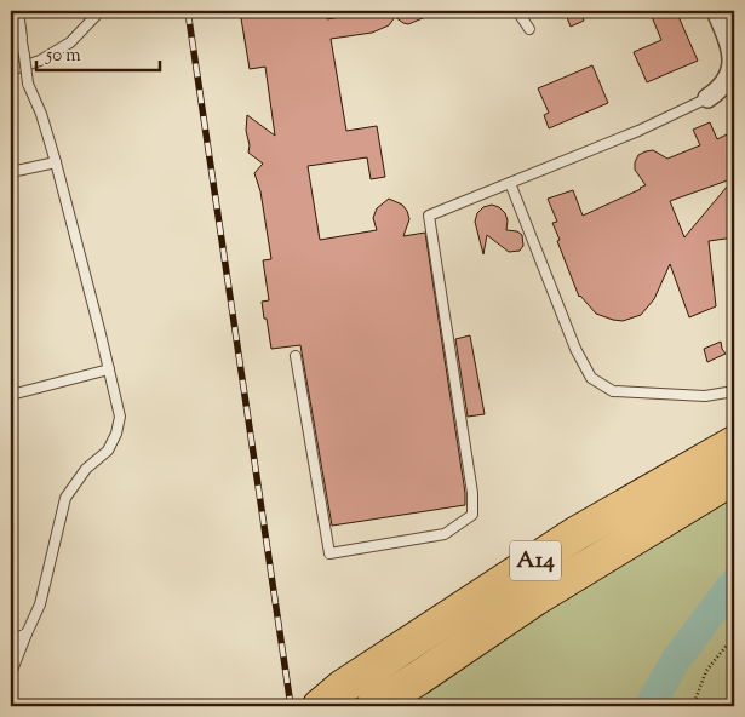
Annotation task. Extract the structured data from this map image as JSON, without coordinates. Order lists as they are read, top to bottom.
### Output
{
  "streets": {
    "highway": ["A14"]
  },
  "scale_bar": "50 m"
}
